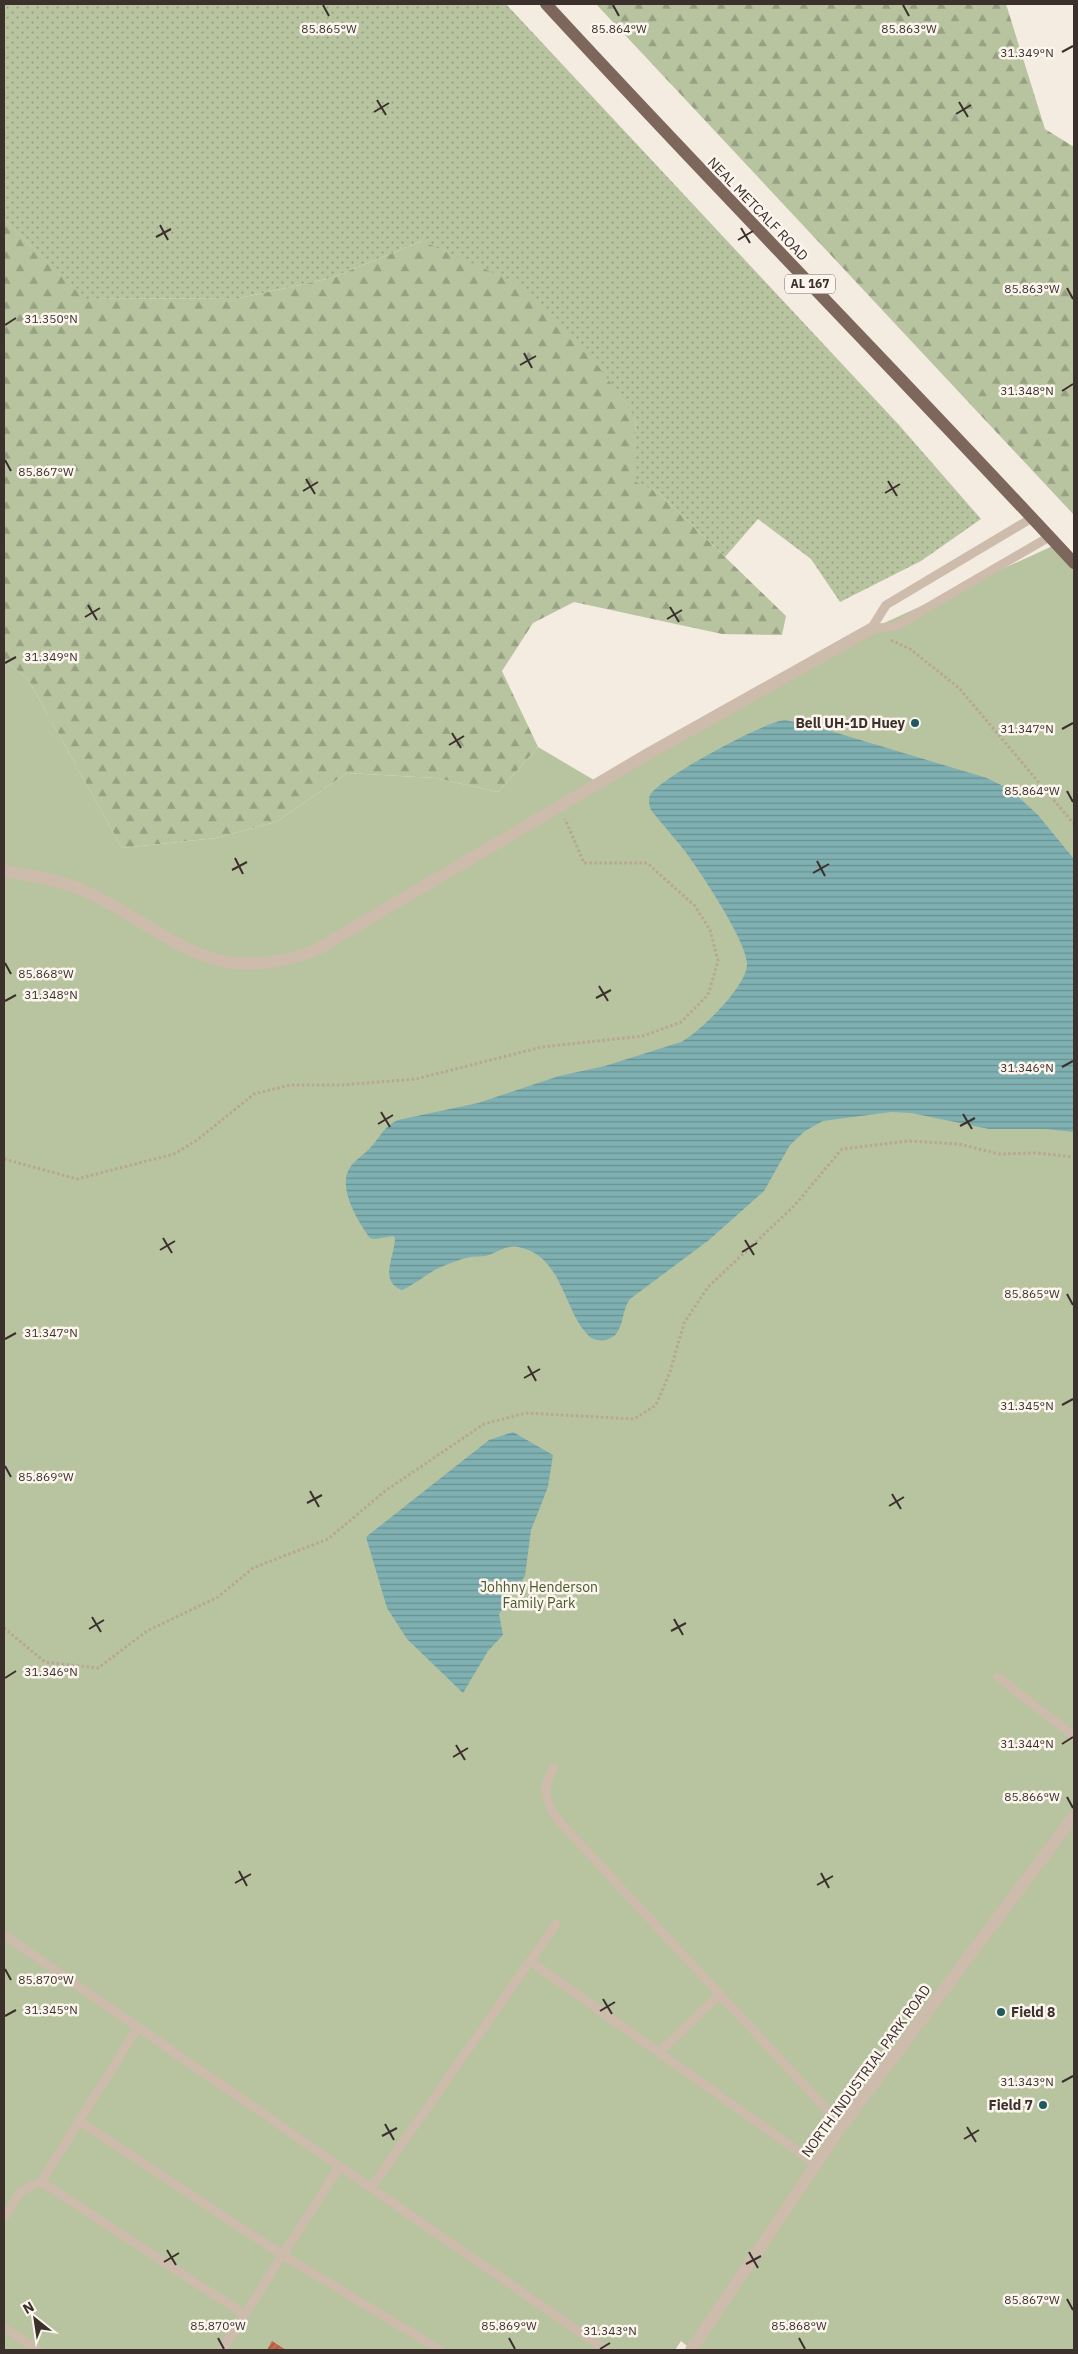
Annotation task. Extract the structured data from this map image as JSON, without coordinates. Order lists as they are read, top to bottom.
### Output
{
  "streets": {
    "main road": ["NEAL METCALF ROAD", "AL 167"],
    "street": ["NORTH INDUSTRIAL PARK ROAD"]
  },
  "parks": ["Johhny Henderson Family Park"],
  "places": ["Bell UH-1D Huey", "Field 8", "Field 7"],
  "north": "top left",
  "coordinates": [
    "85.864°W",
    "85.863°W",
    "85.865°W",
    "31.349°N",
    "31.350°N",
    "31.348°N",
    "85.867°W",
    "31.347°N",
    "85.868°W",
    "31.346°N",
    "31.345°N",
    "85.869°W",
    "31.344°N",
    "85.866°W",
    "85.870°W",
    "31.343°N"
  ]
}
